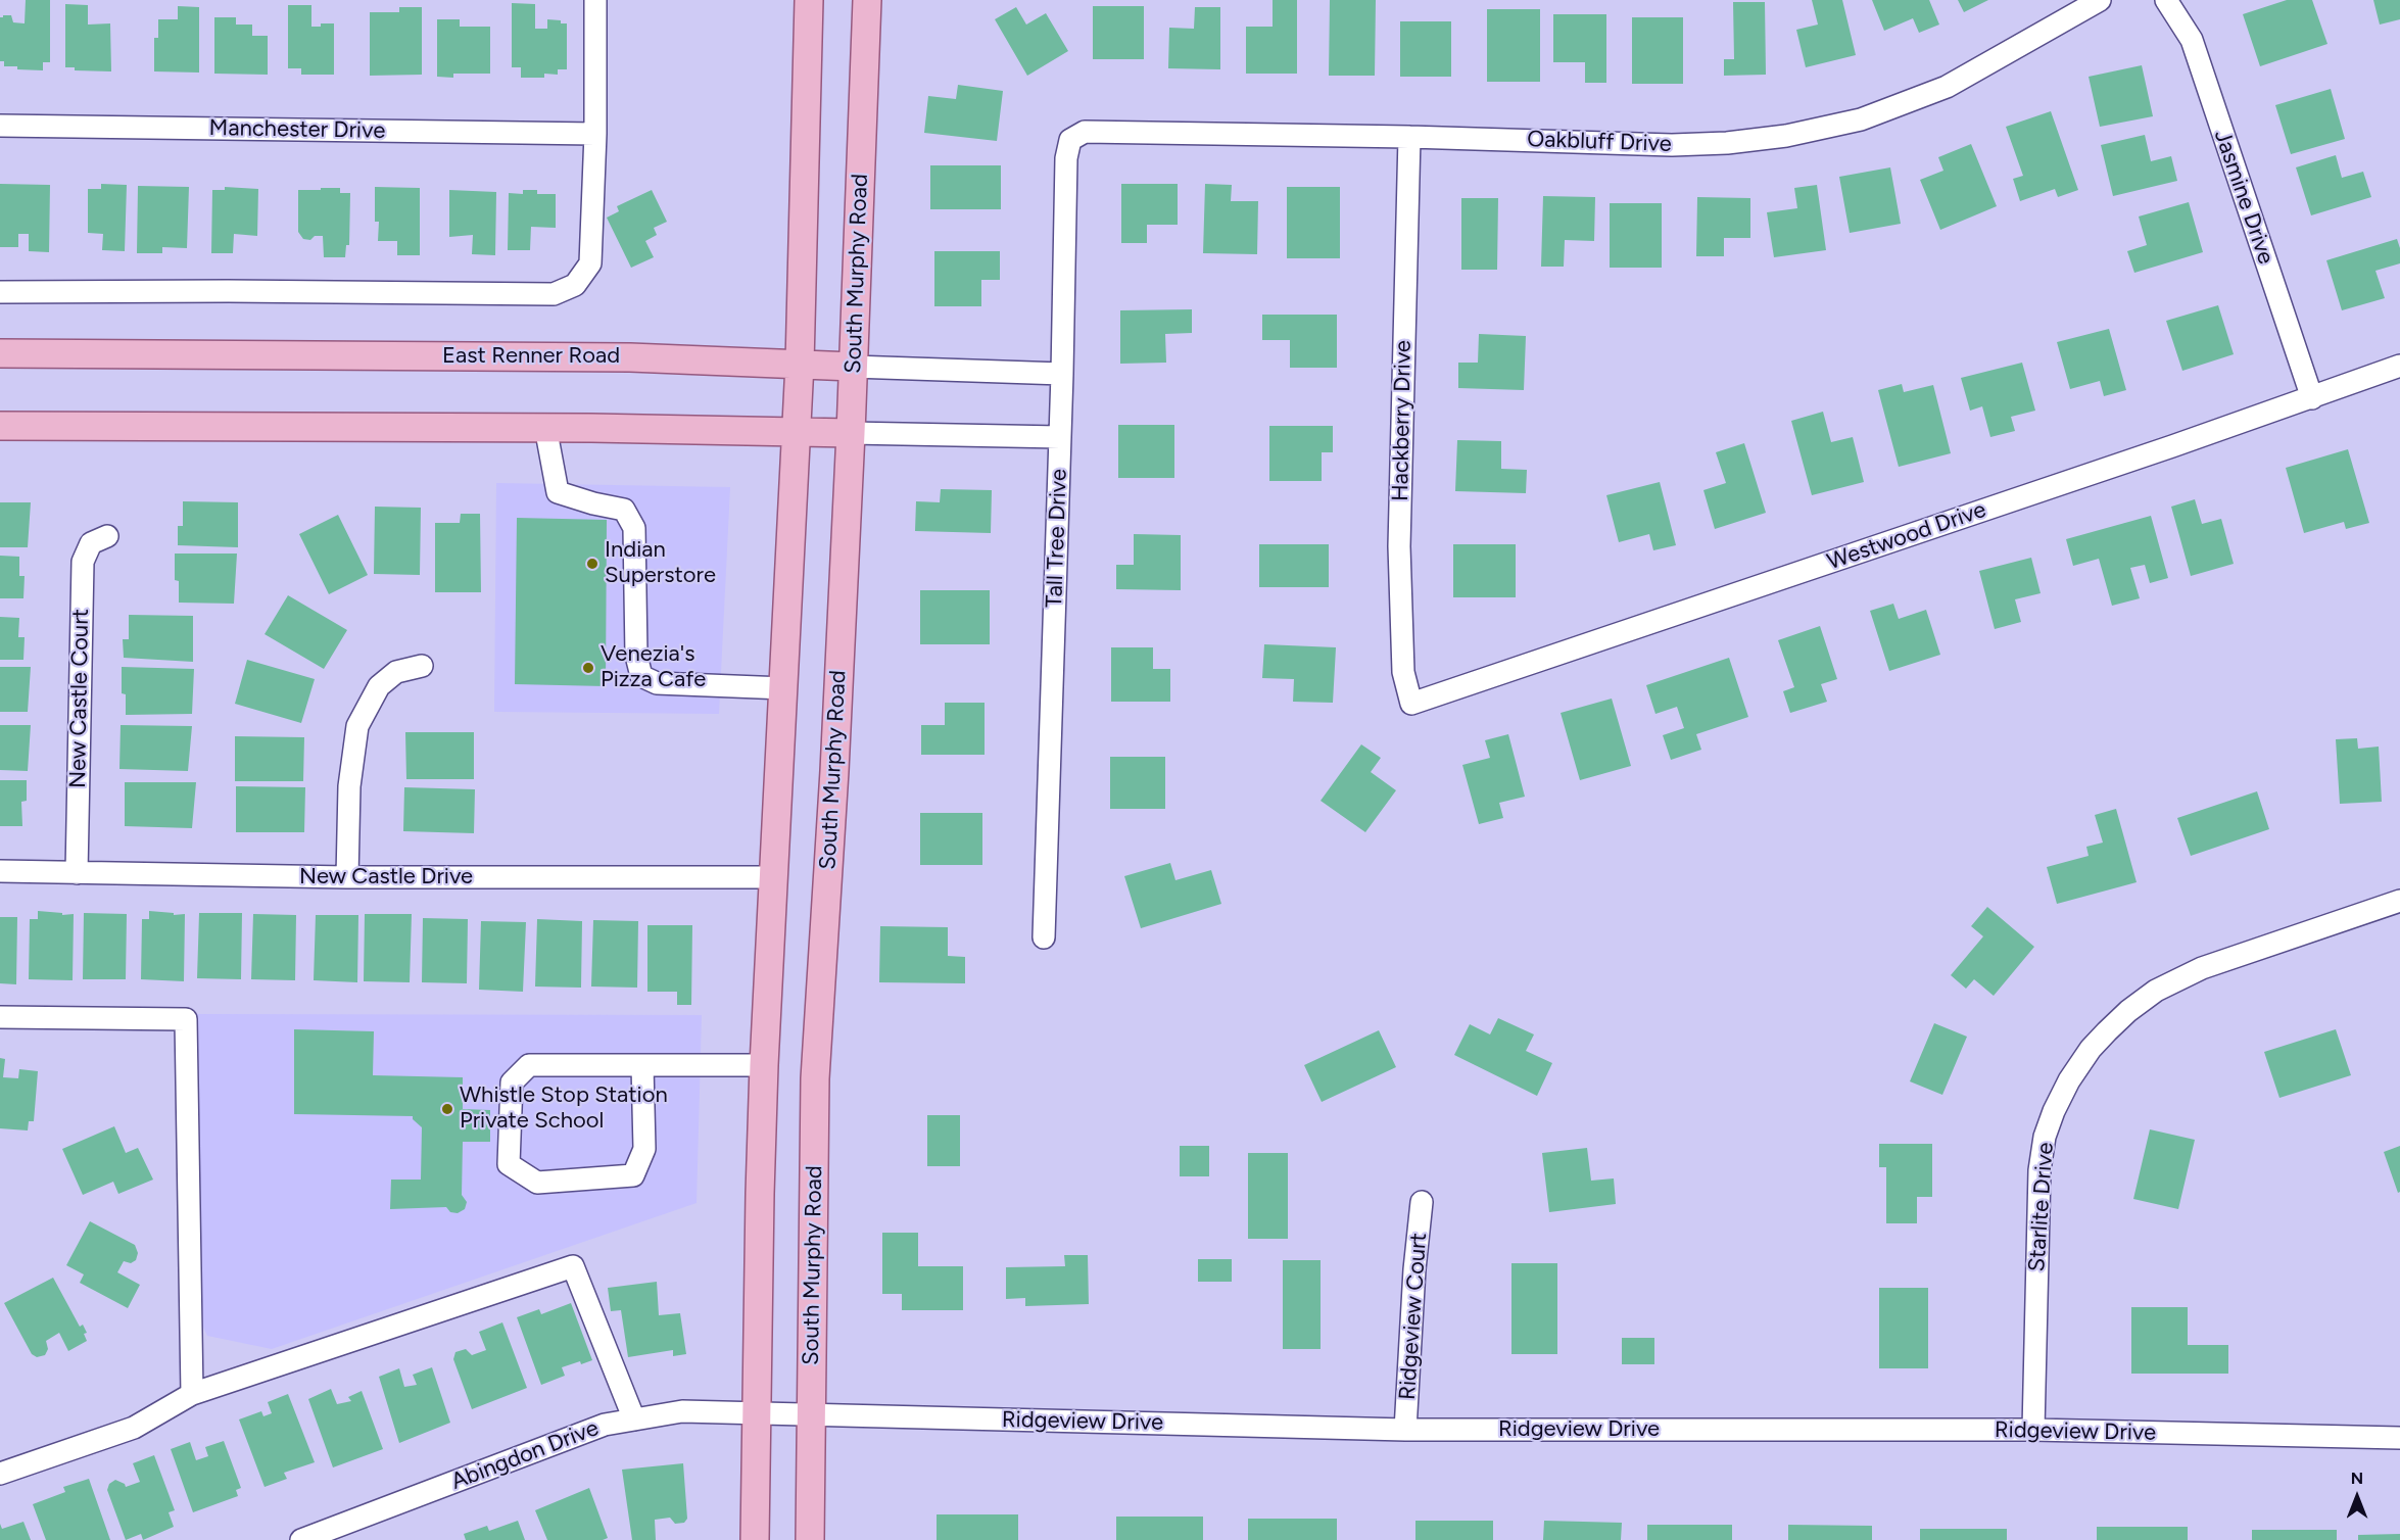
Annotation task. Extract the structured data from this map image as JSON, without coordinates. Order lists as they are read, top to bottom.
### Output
{
  "streets": {
    "main road": ["South Murphy Road", "East Renner Road"],
    "street": [
      "Manchester Drive",
      "Oakbluff Drive",
      "Jasmine Drive",
      "Hackberry Drive",
      "Westwood Drive",
      "Tall Tree Drive",
      "New Castle Court",
      "New Castle Drive",
      "Starlite Drive",
      "Ridgeview Court",
      "Ridgeview Drive",
      "Abingdon Drive"
    ]
  },
  "crossings": [
    ["Oakbluff Drive", "Hackberry Drive"],
    ["Oakbluff Drive", "Tall Tree Drive"],
    ["Jasmine Drive", "Westwood Drive"],
    ["South Murphy Road", "East Renner Road"],
    ["South Murphy Road", "Ridgeview Drive"],
    ["East Renner Road", "Tall Tree Drive"],
    ["Hackberry Drive", "Westwood Drive"],
    ["New Castle Court", "New Castle Drive"],
    ["Starlite Drive", "Ridgeview Drive"],
    ["Ridgeview Court", "Ridgeview Drive"],
    ["Ridgeview Drive", "Abingdon Drive"]
  ],
  "places": ["Indian Superstore", "Venezia's Pizza Cafe", "Whistle Stop Station Private School"],
  "north": "top"
}
